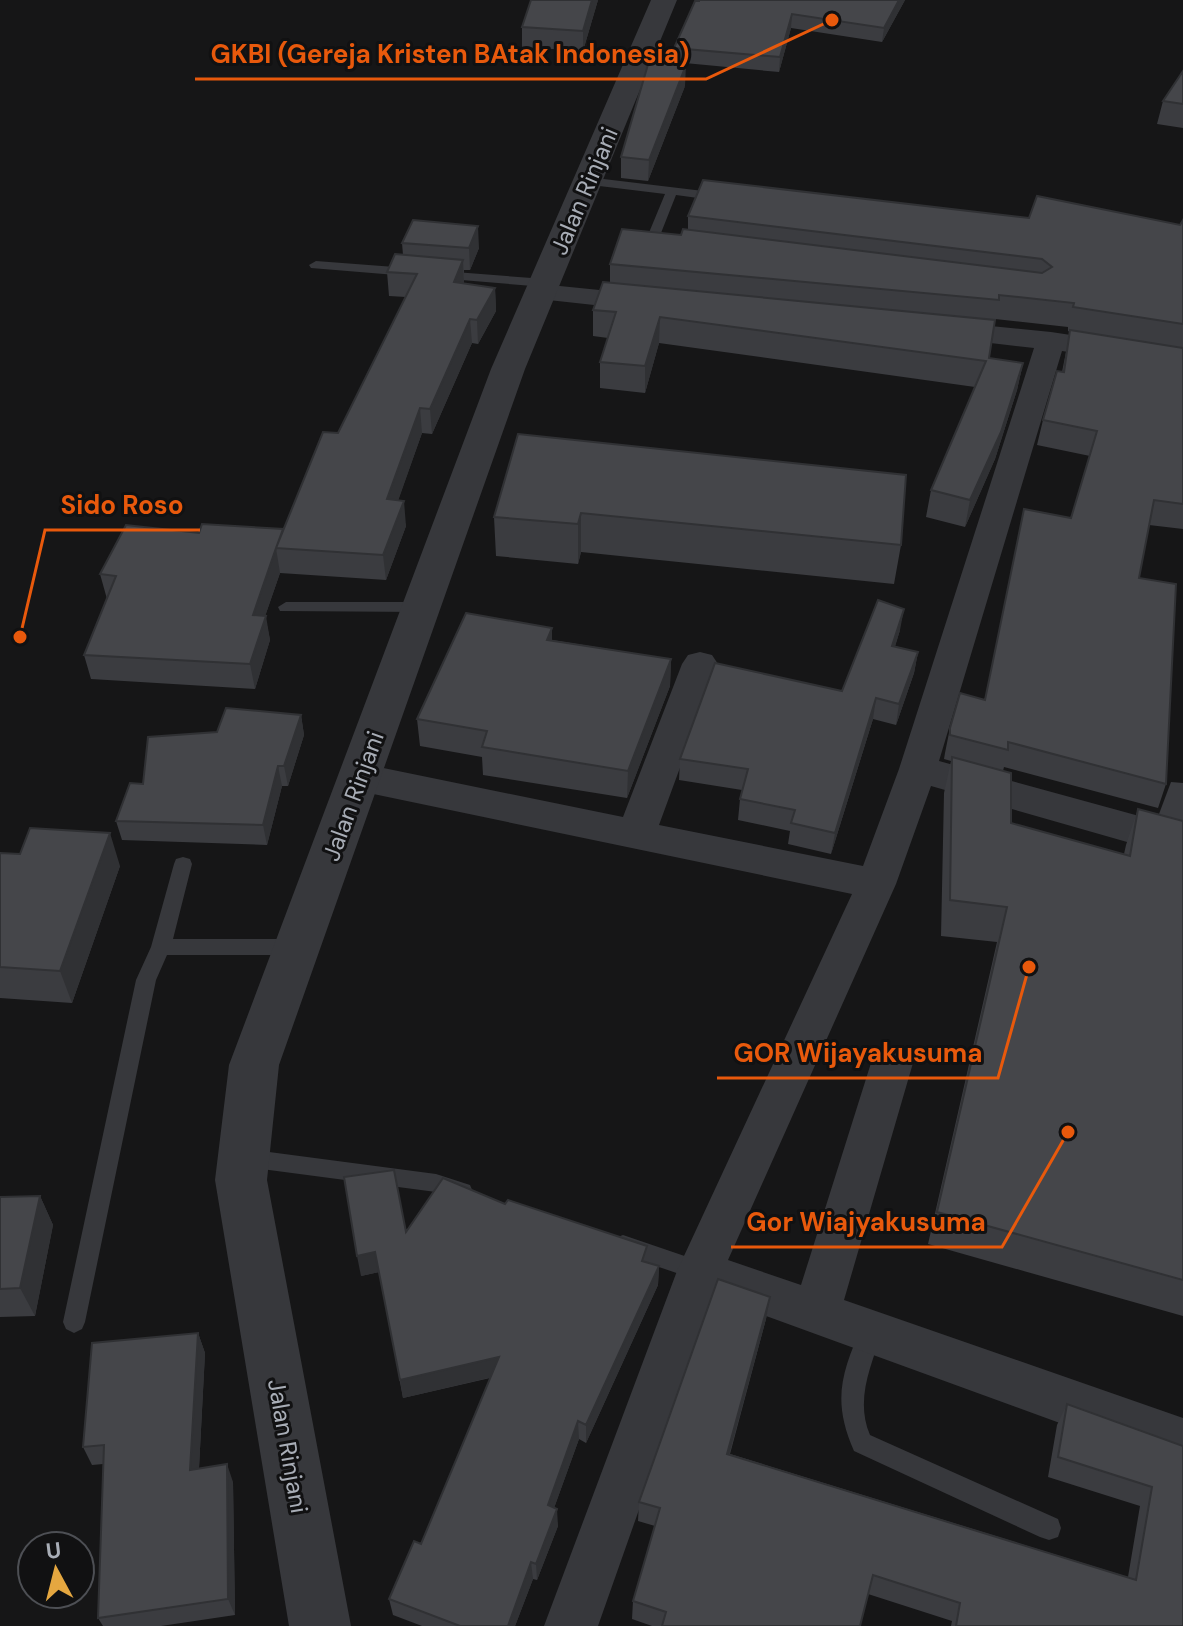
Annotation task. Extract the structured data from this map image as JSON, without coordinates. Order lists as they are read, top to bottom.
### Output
{
  "streets": {
    "street": ["Jalan Rinjani"]
  },
  "places": [
    "GKBI (Gereja Kristen BAtak Indonesia)",
    "Sido Roso",
    "GOR Wijayakusuma",
    "Gor Wiajyakusuma"
  ],
  "north": "top"
}
